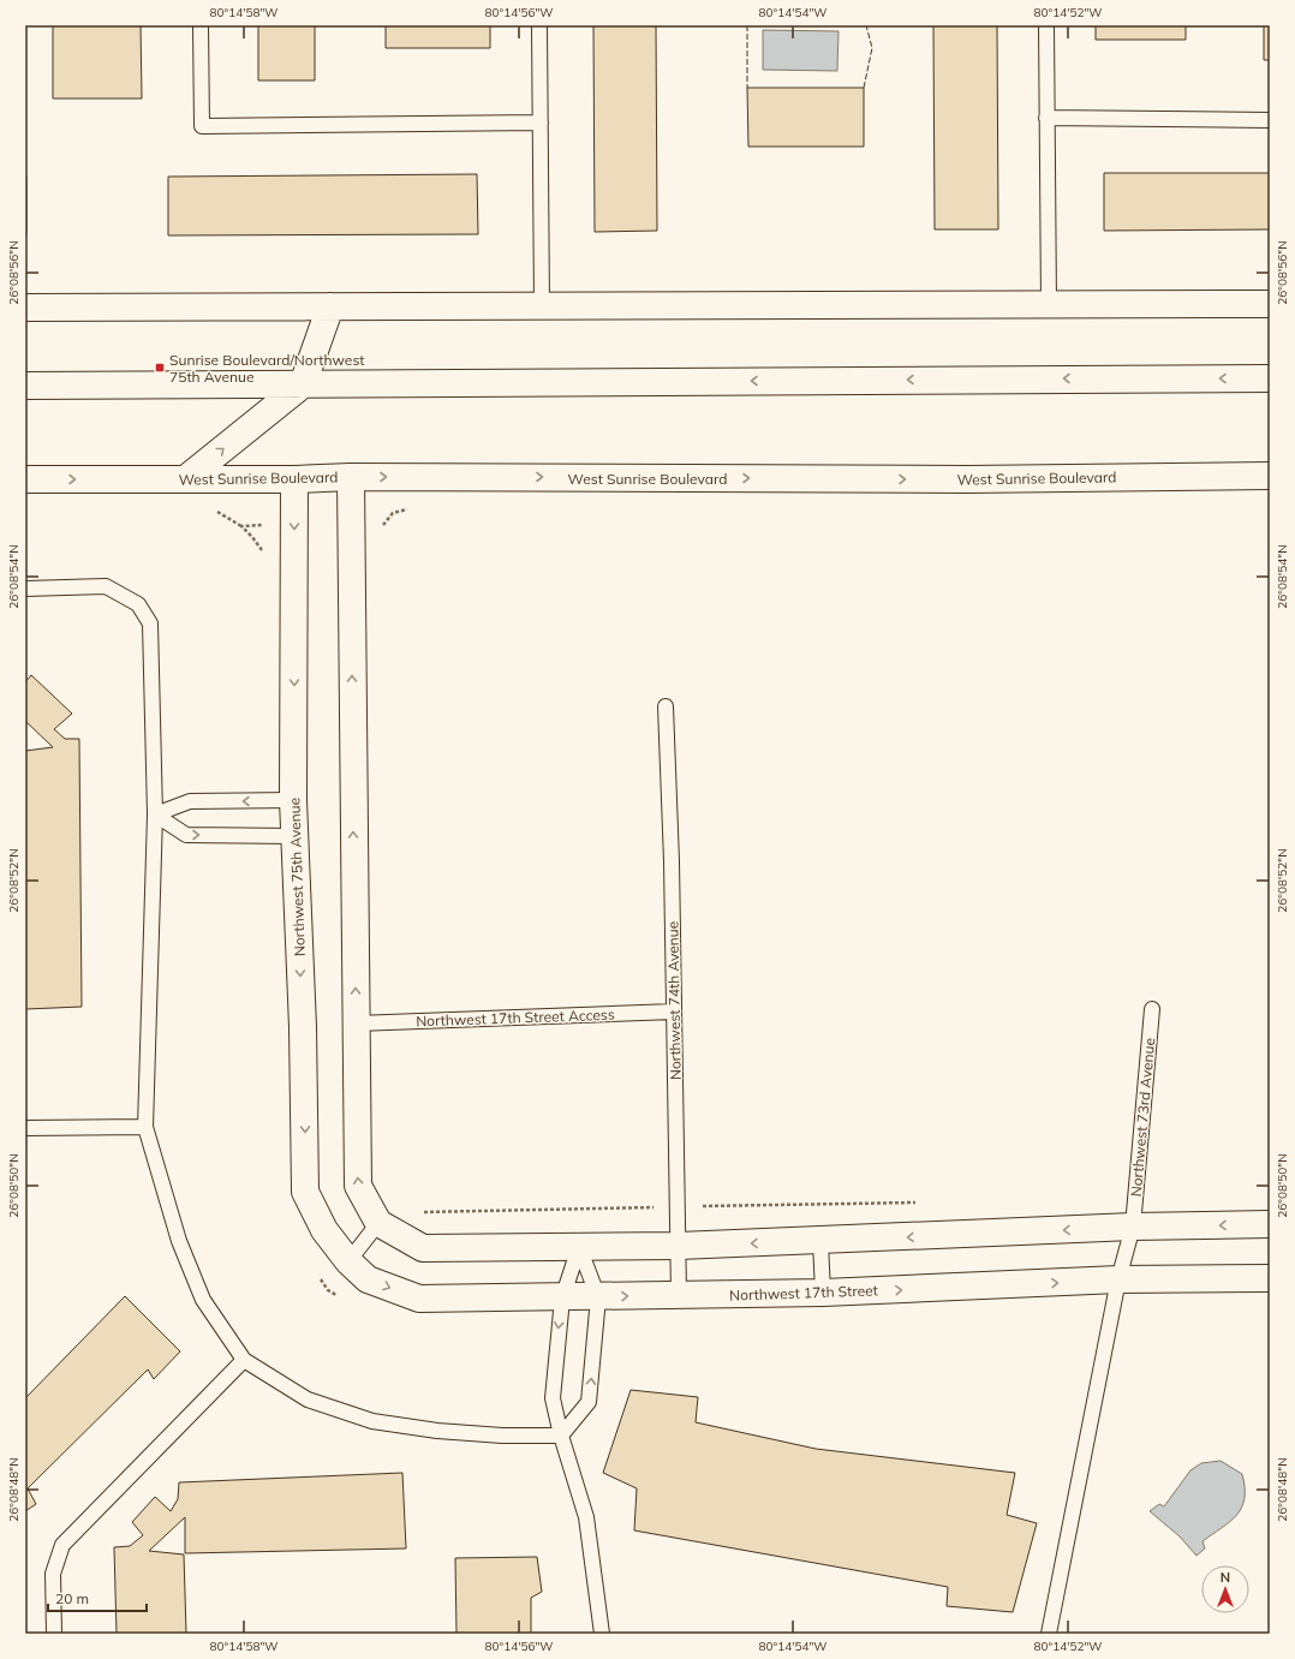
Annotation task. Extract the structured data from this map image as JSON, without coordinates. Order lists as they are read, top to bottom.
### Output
{
  "streets": {
    "main road": ["West Sunrise Boulevard", "Northwest 75th Avenue", "Northwest 17th Street"],
    "lane": ["Northwest 74th Avenue", "Northwest 17th Street Access", "Northwest 73rd Avenue"]
  },
  "crossings": [
    ["West Sunrise Boulevard", "Northwest 75th Avenue"],
    ["Northwest 75th Avenue", "Northwest 17th Street"],
    ["Northwest 74th Avenue", "Northwest 17th Street Access"],
    ["Northwest 74th Avenue", "Northwest 17th Street"],
    ["Northwest 73rd Avenue", "Northwest 17th Street"]
  ],
  "places": {
    "transit": ["Sunrise Boulevard/Northwest 75th Avenue"]
  },
  "scale_bar": "20 m",
  "north": "top",
  "coordinates": [
    "80°14'58\"W",
    "80°14'56\"W",
    "80°14'54\"W",
    "80°14'52\"W",
    "26°08'56\"N",
    "26°08'54\"N",
    "26°08'52\"N",
    "26°08'50\"N",
    "26°08'48\"N"
  ]
}
